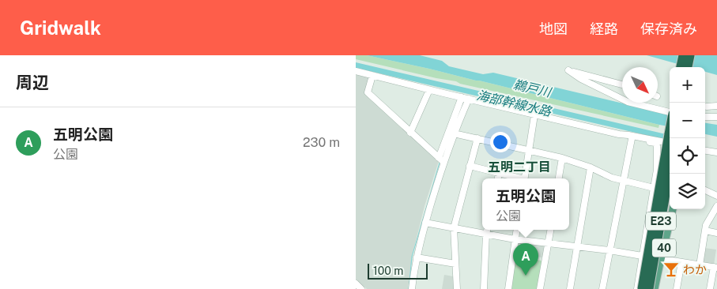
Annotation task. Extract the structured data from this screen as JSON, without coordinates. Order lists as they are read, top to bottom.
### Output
{
  "streets": {
    "highway": ["E23"],
    "main road": ["40"]
  },
  "districts": ["五明二丁目"],
  "water": ["鵜戸川", "海部幹線水路"],
  "places": {
    "bar": ["わか"]
  },
  "scale_bar": "100 m",
  "north": "bottom right",
  "page": {
    "header": "Gridwalk",
    "nav": ["地図", "経路", "保存済み"],
    "heading": "周辺",
    "map_buttons": ["+", "−"],
    "list": [
      {
        "mark": "A",
        "name": "五明公園",
        "note": "公園",
        "value": "230 m"
      }
    ],
    "popup": ["五明公園", "公園"],
    "pins": "A",
    "scale": "100 m"
  }
}
